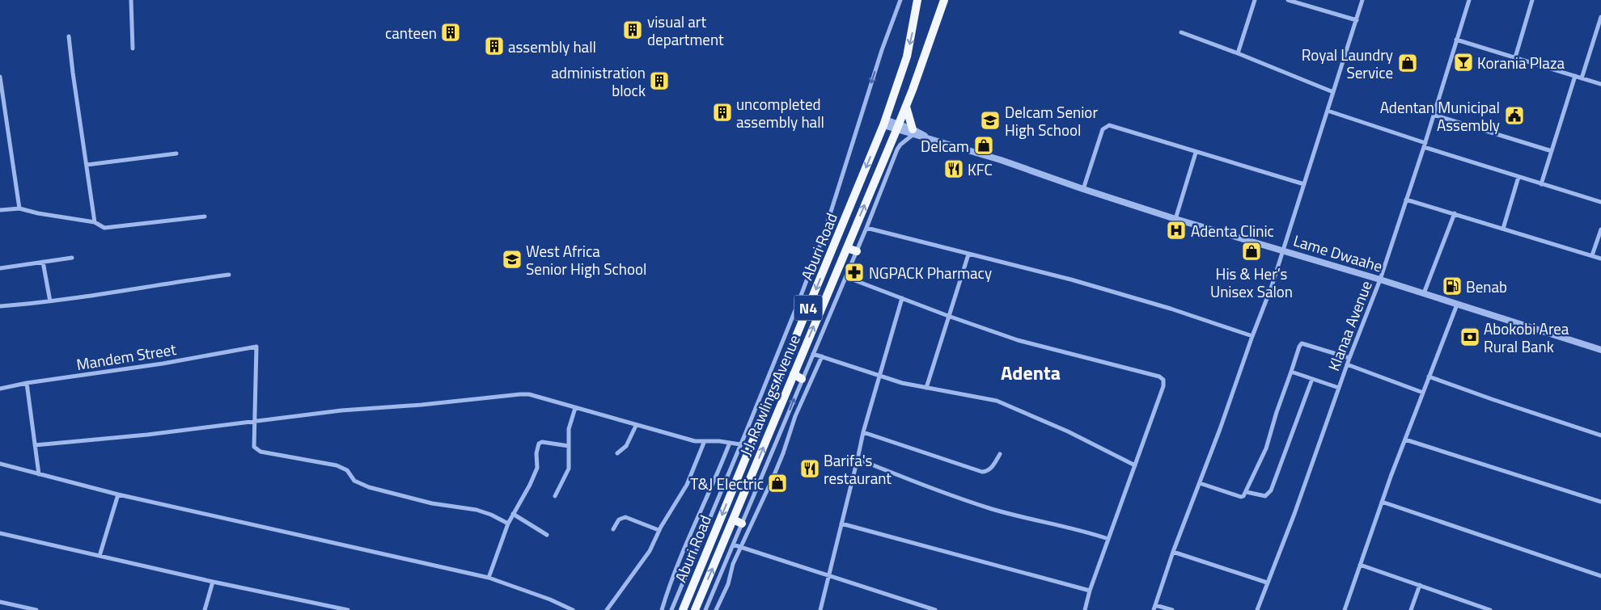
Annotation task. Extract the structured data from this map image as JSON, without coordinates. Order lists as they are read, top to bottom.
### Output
{
  "streets": {
    "highway": ["Aburi Road", "N4", "J.J. Rawlings Avenue"],
    "street": ["Lame Dwaahe", "Klanaa Avenue", "Mandem Street"]
  },
  "crossings": [
    ["Aburi Road", "Lame Dwaahe"],
    ["Lame Dwaahe", "N4"],
    ["Lame Dwaahe", "Klanaa Avenue"],
    ["Lame Dwaahe", "J.J. Rawlings Avenue"],
    ["N4", "J.J. Rawlings Avenue"]
  ],
  "one_way": ["Aburi Road", "J.J. Rawlings Avenue"],
  "districts": ["Adenta"],
  "places": {
    "building": [
      "visual art department",
      "canteen",
      "assembly hall",
      "administration block",
      "uncompleted assembly hall"
    ],
    "bar": ["Korania Plaza"],
    "shop": [
      "Royal Laundry Service",
      "Delcam",
      "His & Her’s Unisex Salon",
      "T&J Electric"
    ],
    "public building": ["Adentan Municipal Assembly"],
    "school or university": ["Delcam Senior High School", "West Africa Senior High School"],
    "restaurant": ["KFC", "Barifa's restaurant"],
    "hospital": ["Adenta Clinic"],
    "pharmacy": ["NGPACK Pharmacy"],
    "fuel station": ["Benab"],
    "bank": ["Abokobi Area Rural Bank"]
  }
}
